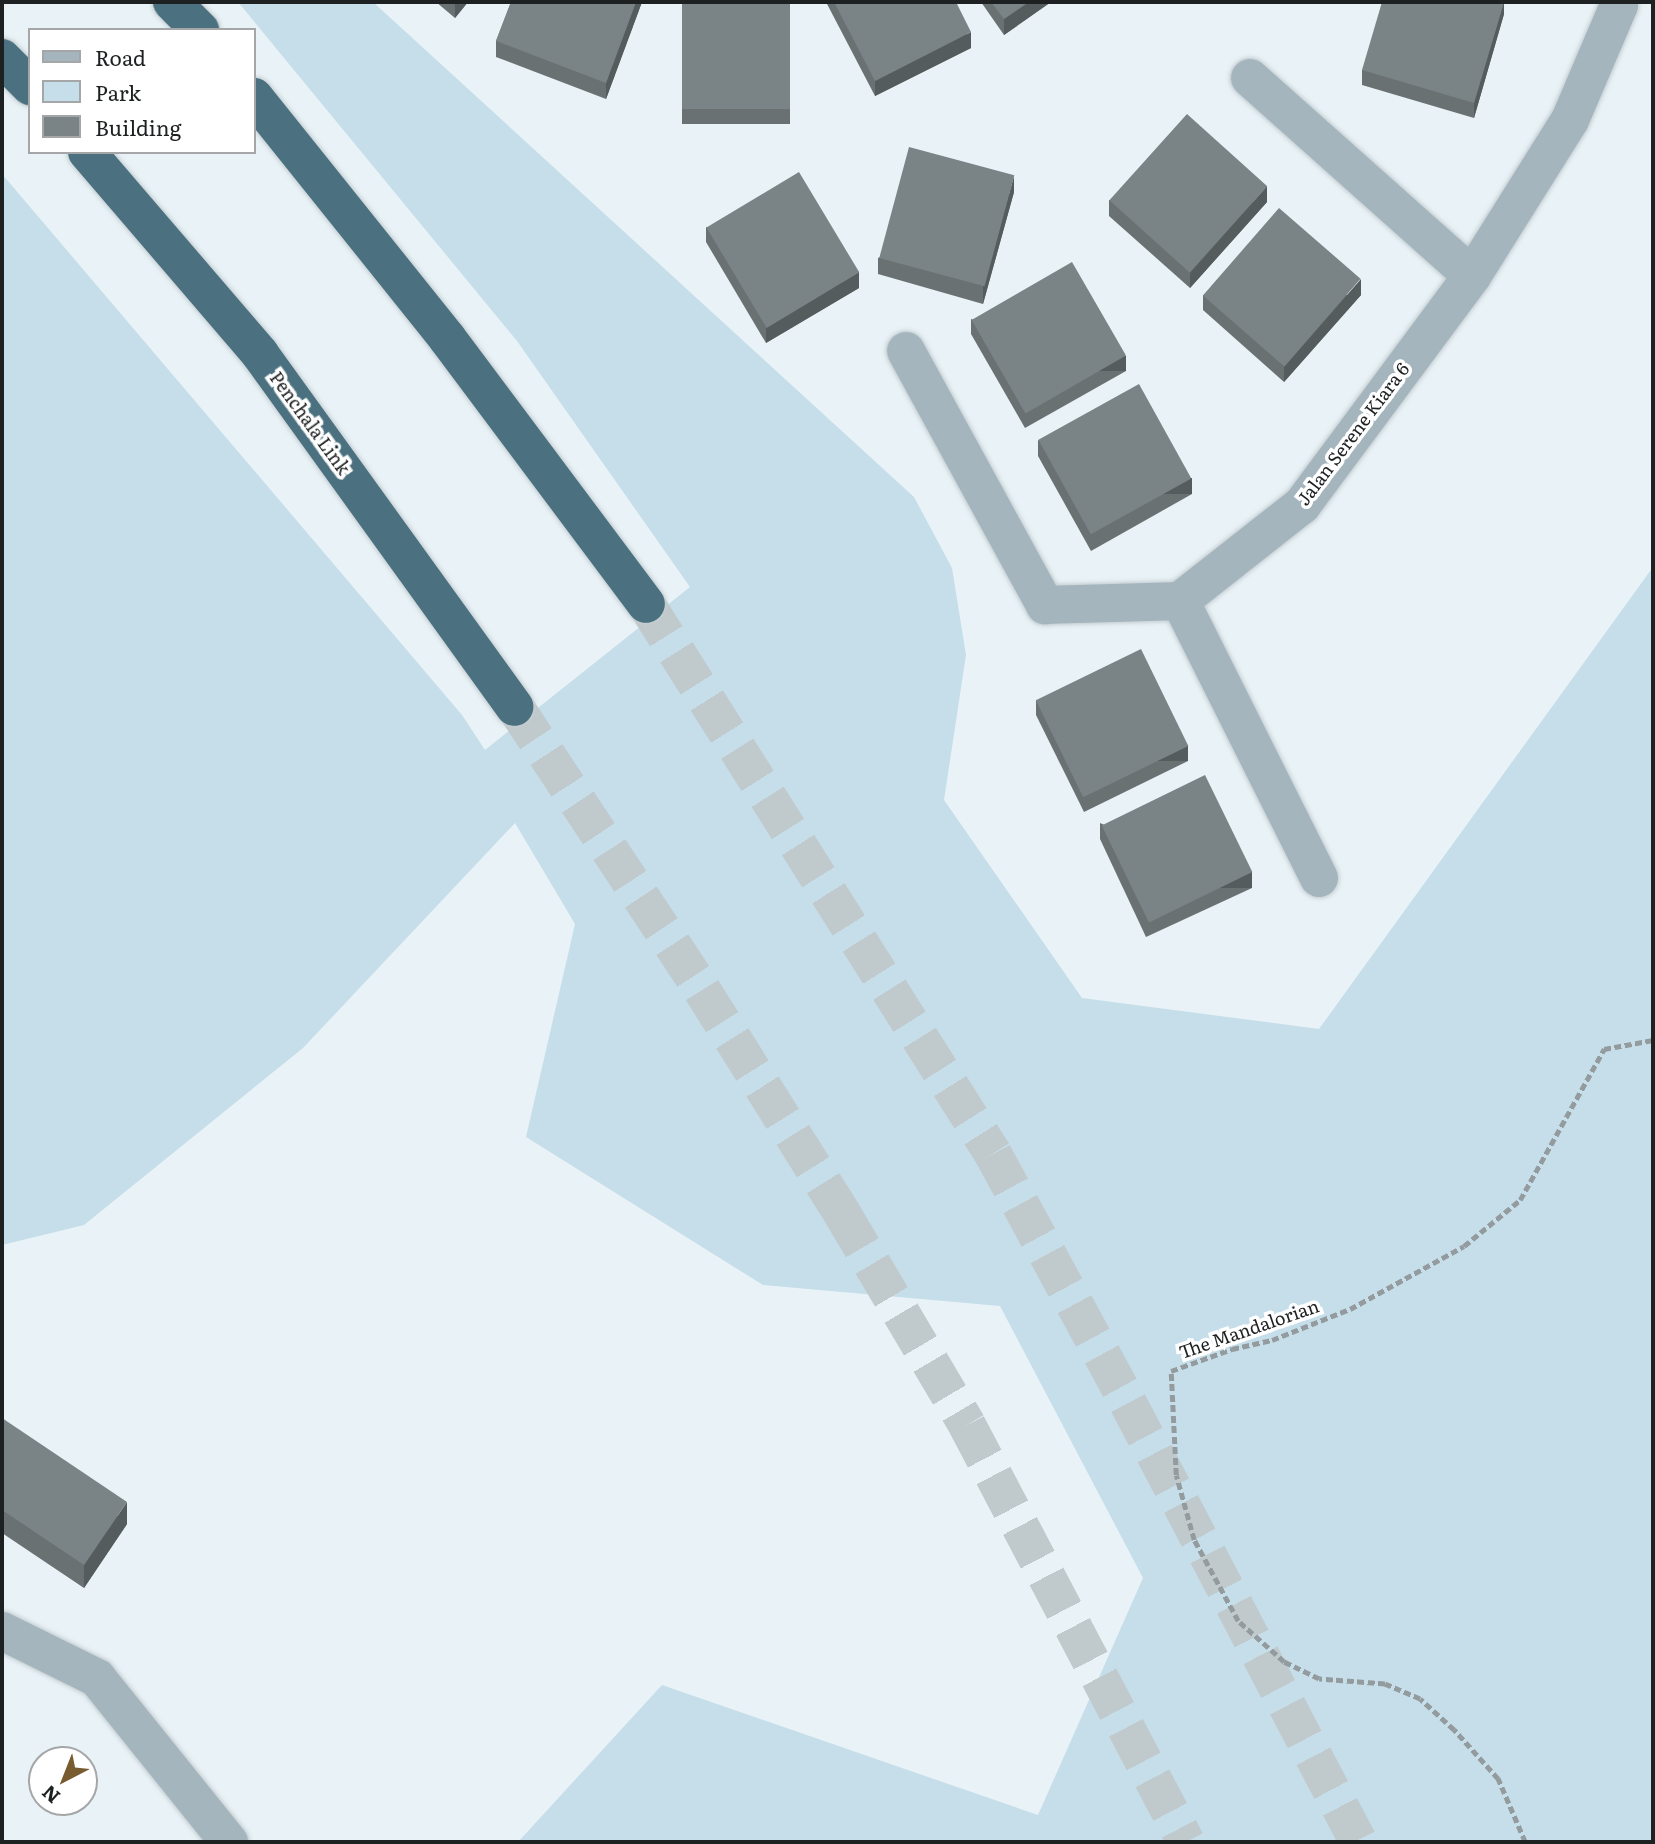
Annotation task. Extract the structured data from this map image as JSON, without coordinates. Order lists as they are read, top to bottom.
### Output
{
  "streets": {
    "highway": ["Penchala Link"],
    "street": ["Jalan Serene Kiara 6"],
    "path": ["The Mandalorian"]
  },
  "legend": ["Road", "Park", "Building"],
  "north": "bottom left"
}
